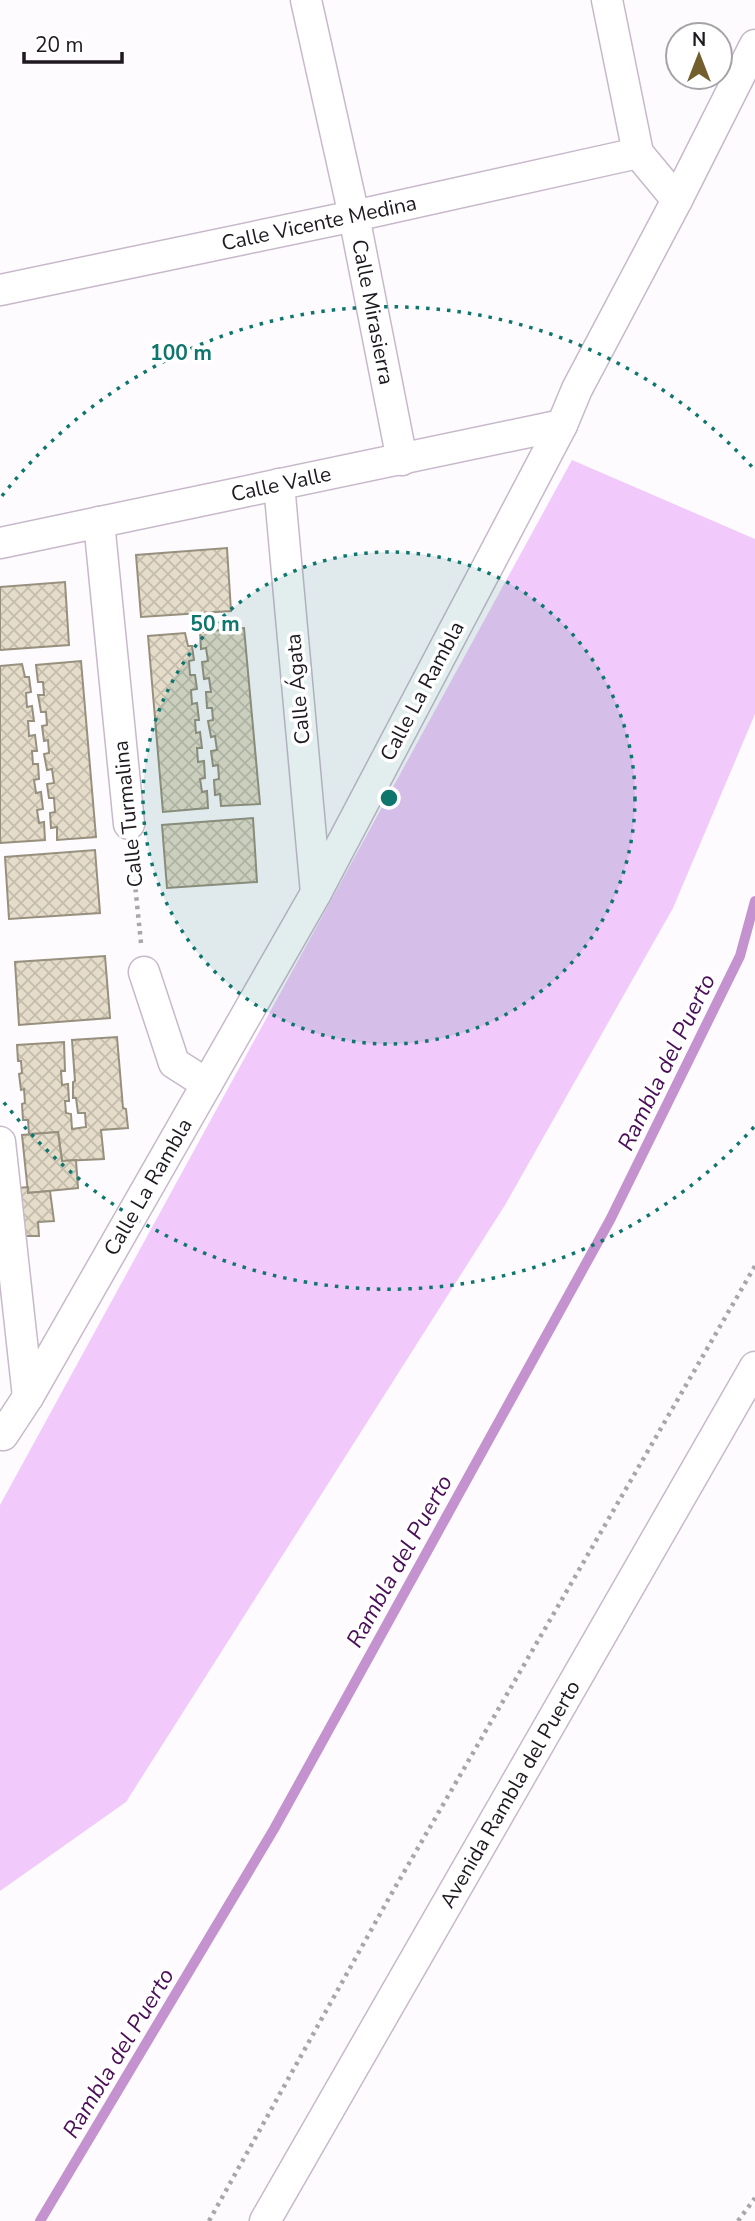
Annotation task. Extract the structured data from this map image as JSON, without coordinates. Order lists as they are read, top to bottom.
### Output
{
  "streets": {
    "street": [
      "Calle Vicente Medina",
      "Calle Mirasierra",
      "Calle Valle",
      "Calle Ágata",
      "Calle La Rambla",
      "Calle Turmalina",
      "Avenida Rambla del Puerto"
    ]
  },
  "crossings": [
    ["Calle Vicente Medina", "Calle Mirasierra"],
    ["Calle Mirasierra", "Calle Valle"],
    ["Calle Valle", "Calle Ágata"],
    ["Calle Valle", "Calle La Rambla"],
    ["Calle Valle", "Calle Turmalina"],
    ["Calle Ágata", "Calle La Rambla"]
  ],
  "water": ["Rambla del Puerto"],
  "scale_bar": "20 m",
  "north": "top",
  "rings": ["100 m", "50 m"]
}
